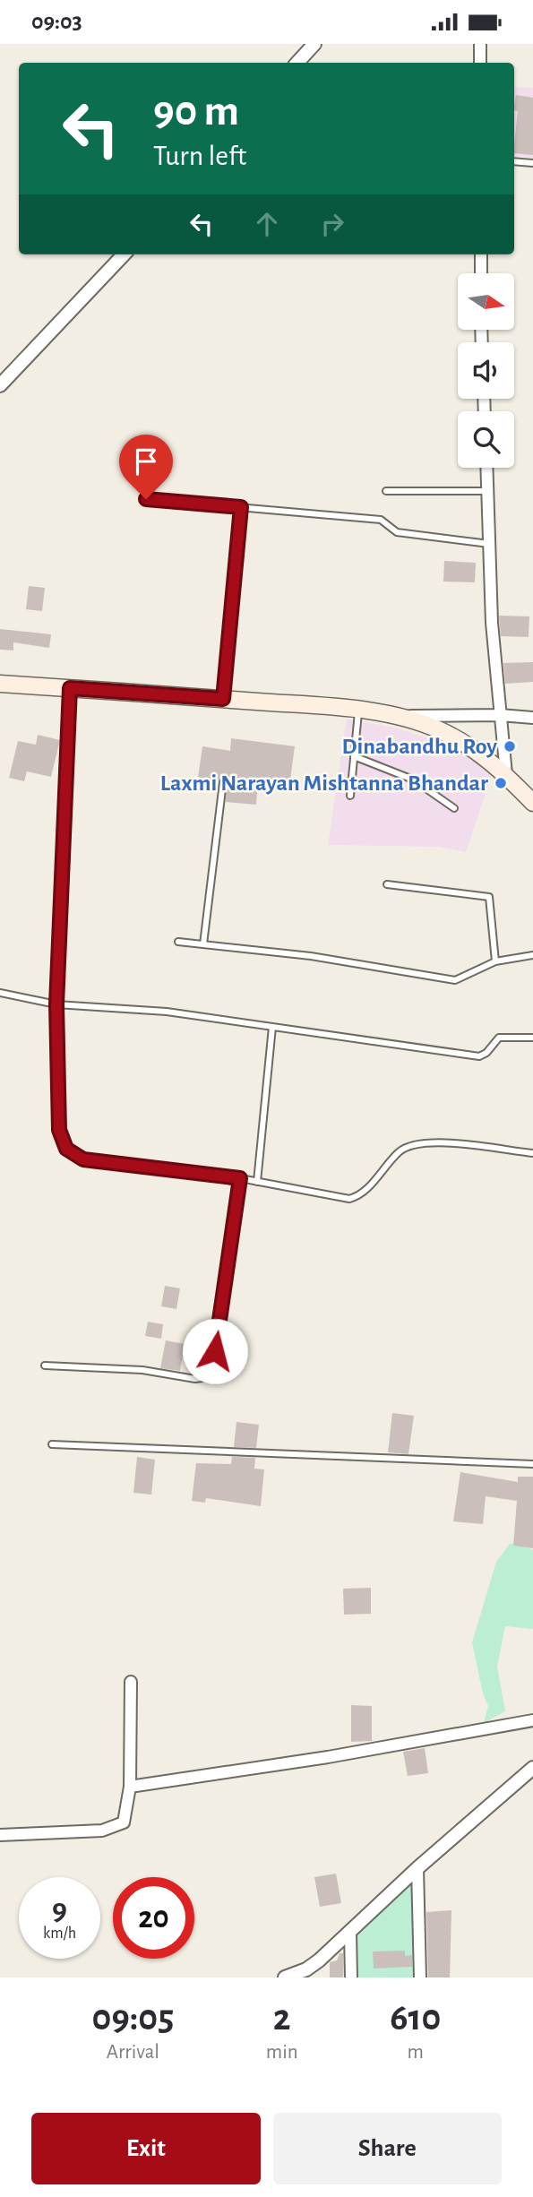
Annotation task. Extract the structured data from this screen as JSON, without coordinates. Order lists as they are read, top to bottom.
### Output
{
  "places": ["Dinabandhu Roy", "Laxmi Narayan Mishtanna Bhandar"],
  "north": "right",
  "page": {
    "status": "09:03",
    "turn": ["90 m", "Turn left"],
    "speed": "9 km/h",
    "limit": "20",
    "eta": [
      "09:05",
      "Arrival",
      "2",
      "min",
      "610",
      "m"
    ],
    "buttons": ["Exit", "Share"]
  }
}
